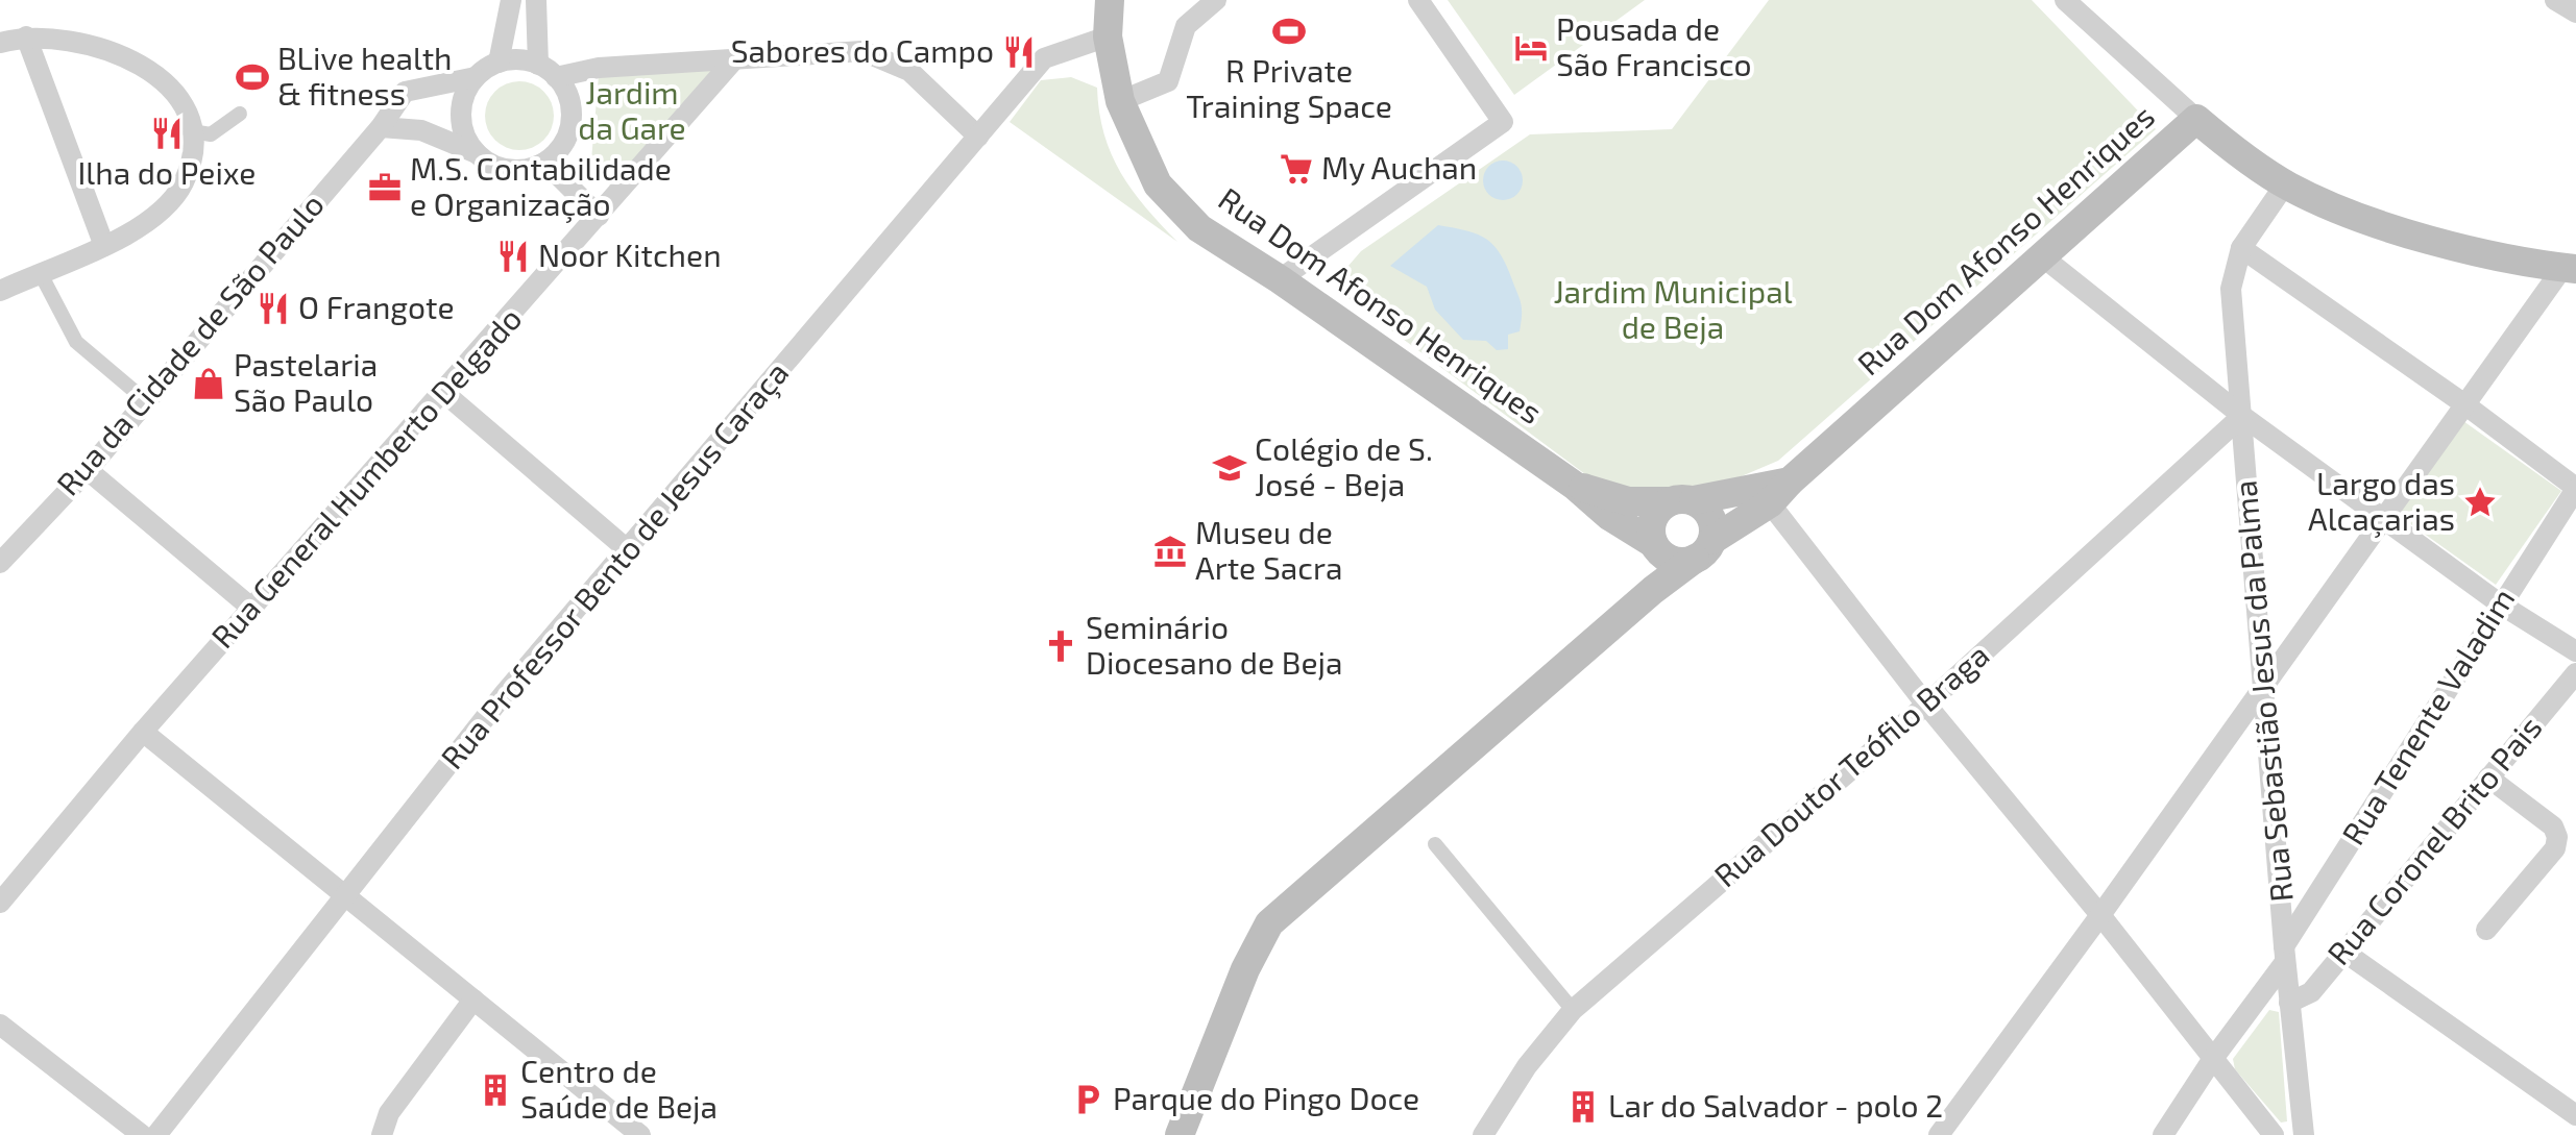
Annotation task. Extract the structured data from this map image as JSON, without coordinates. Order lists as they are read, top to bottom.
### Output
{
  "streets": {
    "main road": ["Rua Dom Afonso Henriques"],
    "street": [
      "Rua da Cidade de São Paulo",
      "Rua General Humberto Delgado",
      "Rua Professor Bento de Jesus Caraça",
      "Rua Sebastião Jesus da Palma",
      "Rua Tenente Valadim",
      "Rua Doutor Teófilo Braga",
      "Rua Coronel Brito Pais"
    ]
  },
  "crossings": [
    ["Rua Dom Afonso Henriques", "Rua Professor Bento de Jesus Caraça"],
    ["Rua Sebastião Jesus da Palma", "Rua Tenente Valadim"],
    ["Rua Sebastião Jesus da Palma", "Rua Doutor Teófilo Braga"],
    ["Rua Sebastião Jesus da Palma", "Rua Coronel Brito Pais"]
  ],
  "parks": ["Jardim da Gare", "Jardim Municipal de Beja"],
  "places": {
    "sports": ["R Private Training Space", "BLive health & fitness"],
    "hotel": ["Pousada de São Francisco"],
    "restaurant": [
      "Sabores do Campo",
      "Ilha do Peixe",
      "Noor Kitchen",
      "O Frangote"
    ],
    "supermarket": ["My Auchan"],
    "office": ["M.S. Contabilidade e Organização"],
    "shop": ["Pastelaria São Paulo"],
    "school or university": ["Colégio de S. José - Beja"],
    "place": ["Largo das Alcaçarias"],
    "museum": ["Museu de Arte Sacra"],
    "church": ["Seminário Diocesano de Beja"],
    "building": ["Centro de Saúde de Beja", "Lar do Salvador - polo 2"],
    "parking": ["Parque do Pingo Doce"]
  }
}
